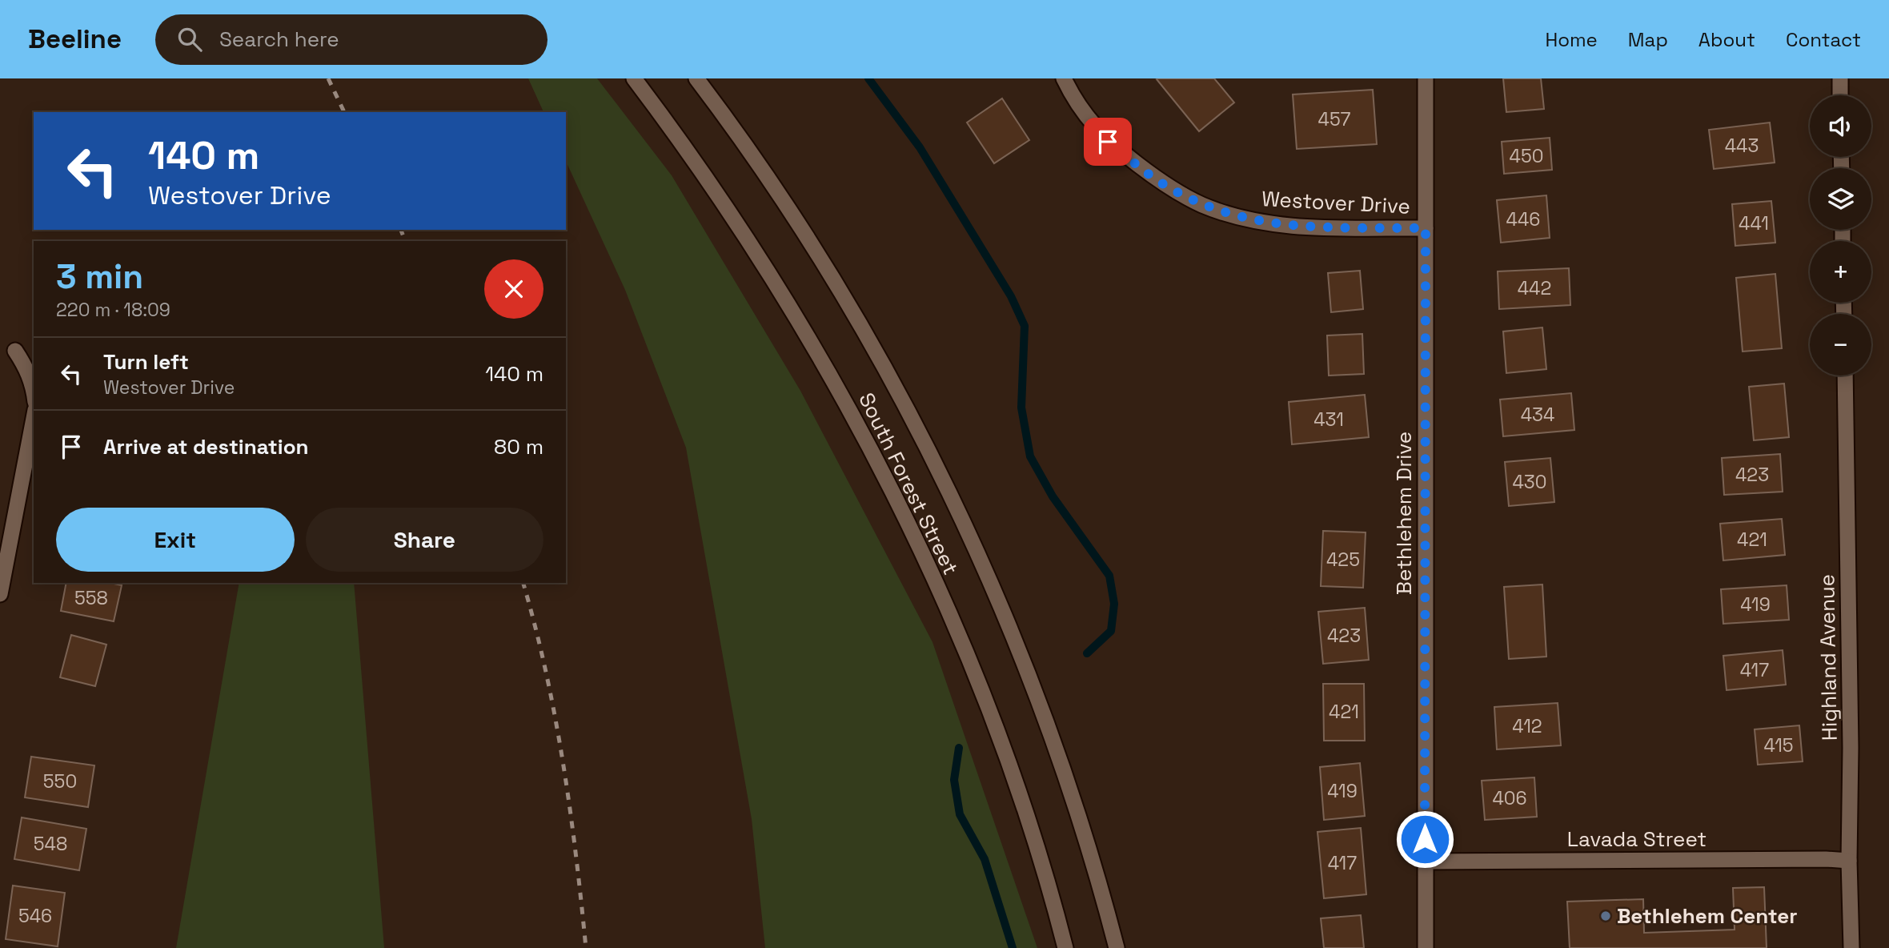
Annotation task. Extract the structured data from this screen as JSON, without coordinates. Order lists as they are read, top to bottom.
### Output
{
  "streets": {
    "street": [
      "Westover Drive",
      "South Forest Street",
      "Bethlehem Drive",
      "Highland Avenue",
      "Lavada Street"
    ]
  },
  "crossings": [
    ["Westover Drive", "Bethlehem Drive"],
    ["Bethlehem Drive", "Lavada Street"],
    ["Highland Avenue", "Lavada Street"]
  ],
  "places": ["Bethlehem Center"],
  "house_numbers": [
    "457",
    "443",
    "450",
    "446",
    "441",
    "442",
    "434",
    "431",
    "423",
    "430",
    "421",
    "425",
    "558",
    "419",
    "423",
    "417",
    "421",
    "412",
    "415",
    "550",
    "419",
    "406",
    "548",
    "417",
    "546"
  ],
  "page": {
    "header": "Beeline",
    "search": "Search here",
    "nav": [
      "Home",
      "Map",
      "About",
      "Contact"
    ],
    "map_buttons": ["+", "−"],
    "turn": ["140 m", "Westover Drive"],
    "heading": ["3 min", "220 m · 18:09"],
    "list": [
      {
        "name": "Turn left",
        "note": "Westover Drive",
        "value": "140 m"
      },
      {
        "name": "Arrive at destination",
        "value": "80 m"
      }
    ],
    "buttons": ["Exit", "Share"]
  }
}
